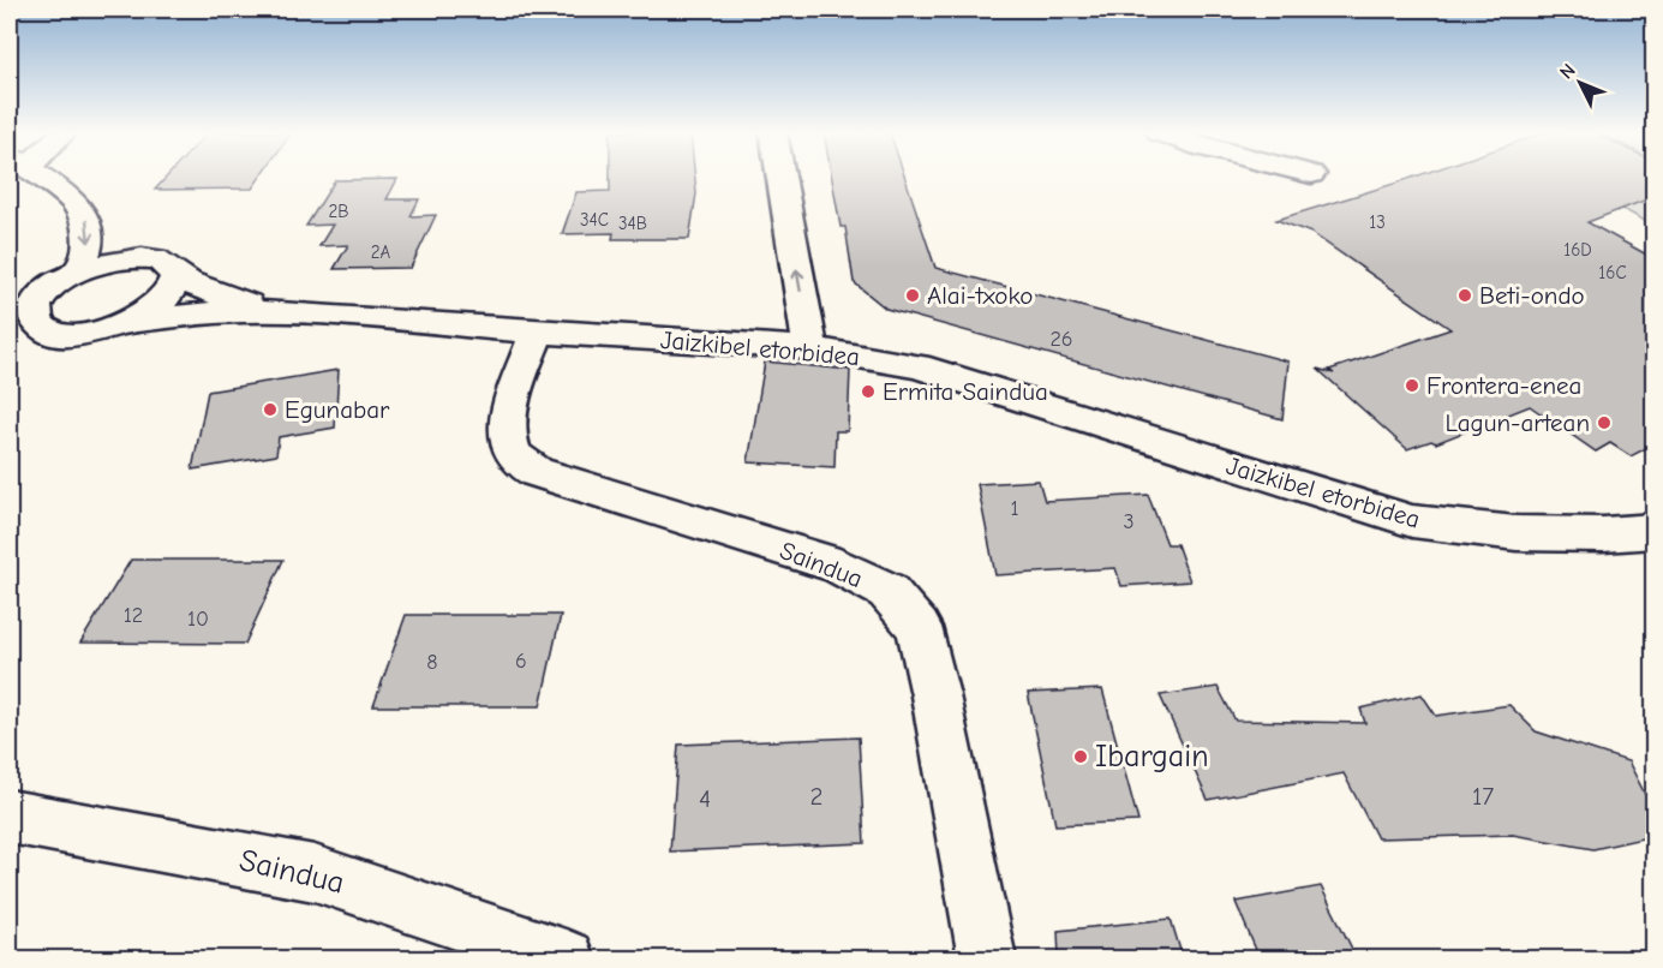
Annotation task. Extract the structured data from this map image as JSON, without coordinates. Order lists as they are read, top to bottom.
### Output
{
  "streets": {
    "street": ["Jaizkibel etorbidea", "Saindua"]
  },
  "crossings": [
    ["Jaizkibel etorbidea", "Saindua"]
  ],
  "places": [
    "Alai-txoko",
    "Beti-ondo",
    "Frontera-enea",
    "Ermita Saindua",
    "Egunabar",
    "Lagun-artean",
    "Ibargain"
  ],
  "house_numbers": [
    "2B",
    "34C",
    "13",
    "34B",
    "16D",
    "2A",
    "16C",
    "26",
    "1",
    "3",
    "12",
    "10",
    "6",
    "8",
    "2",
    "17",
    "4"
  ],
  "north": "top left"
}
